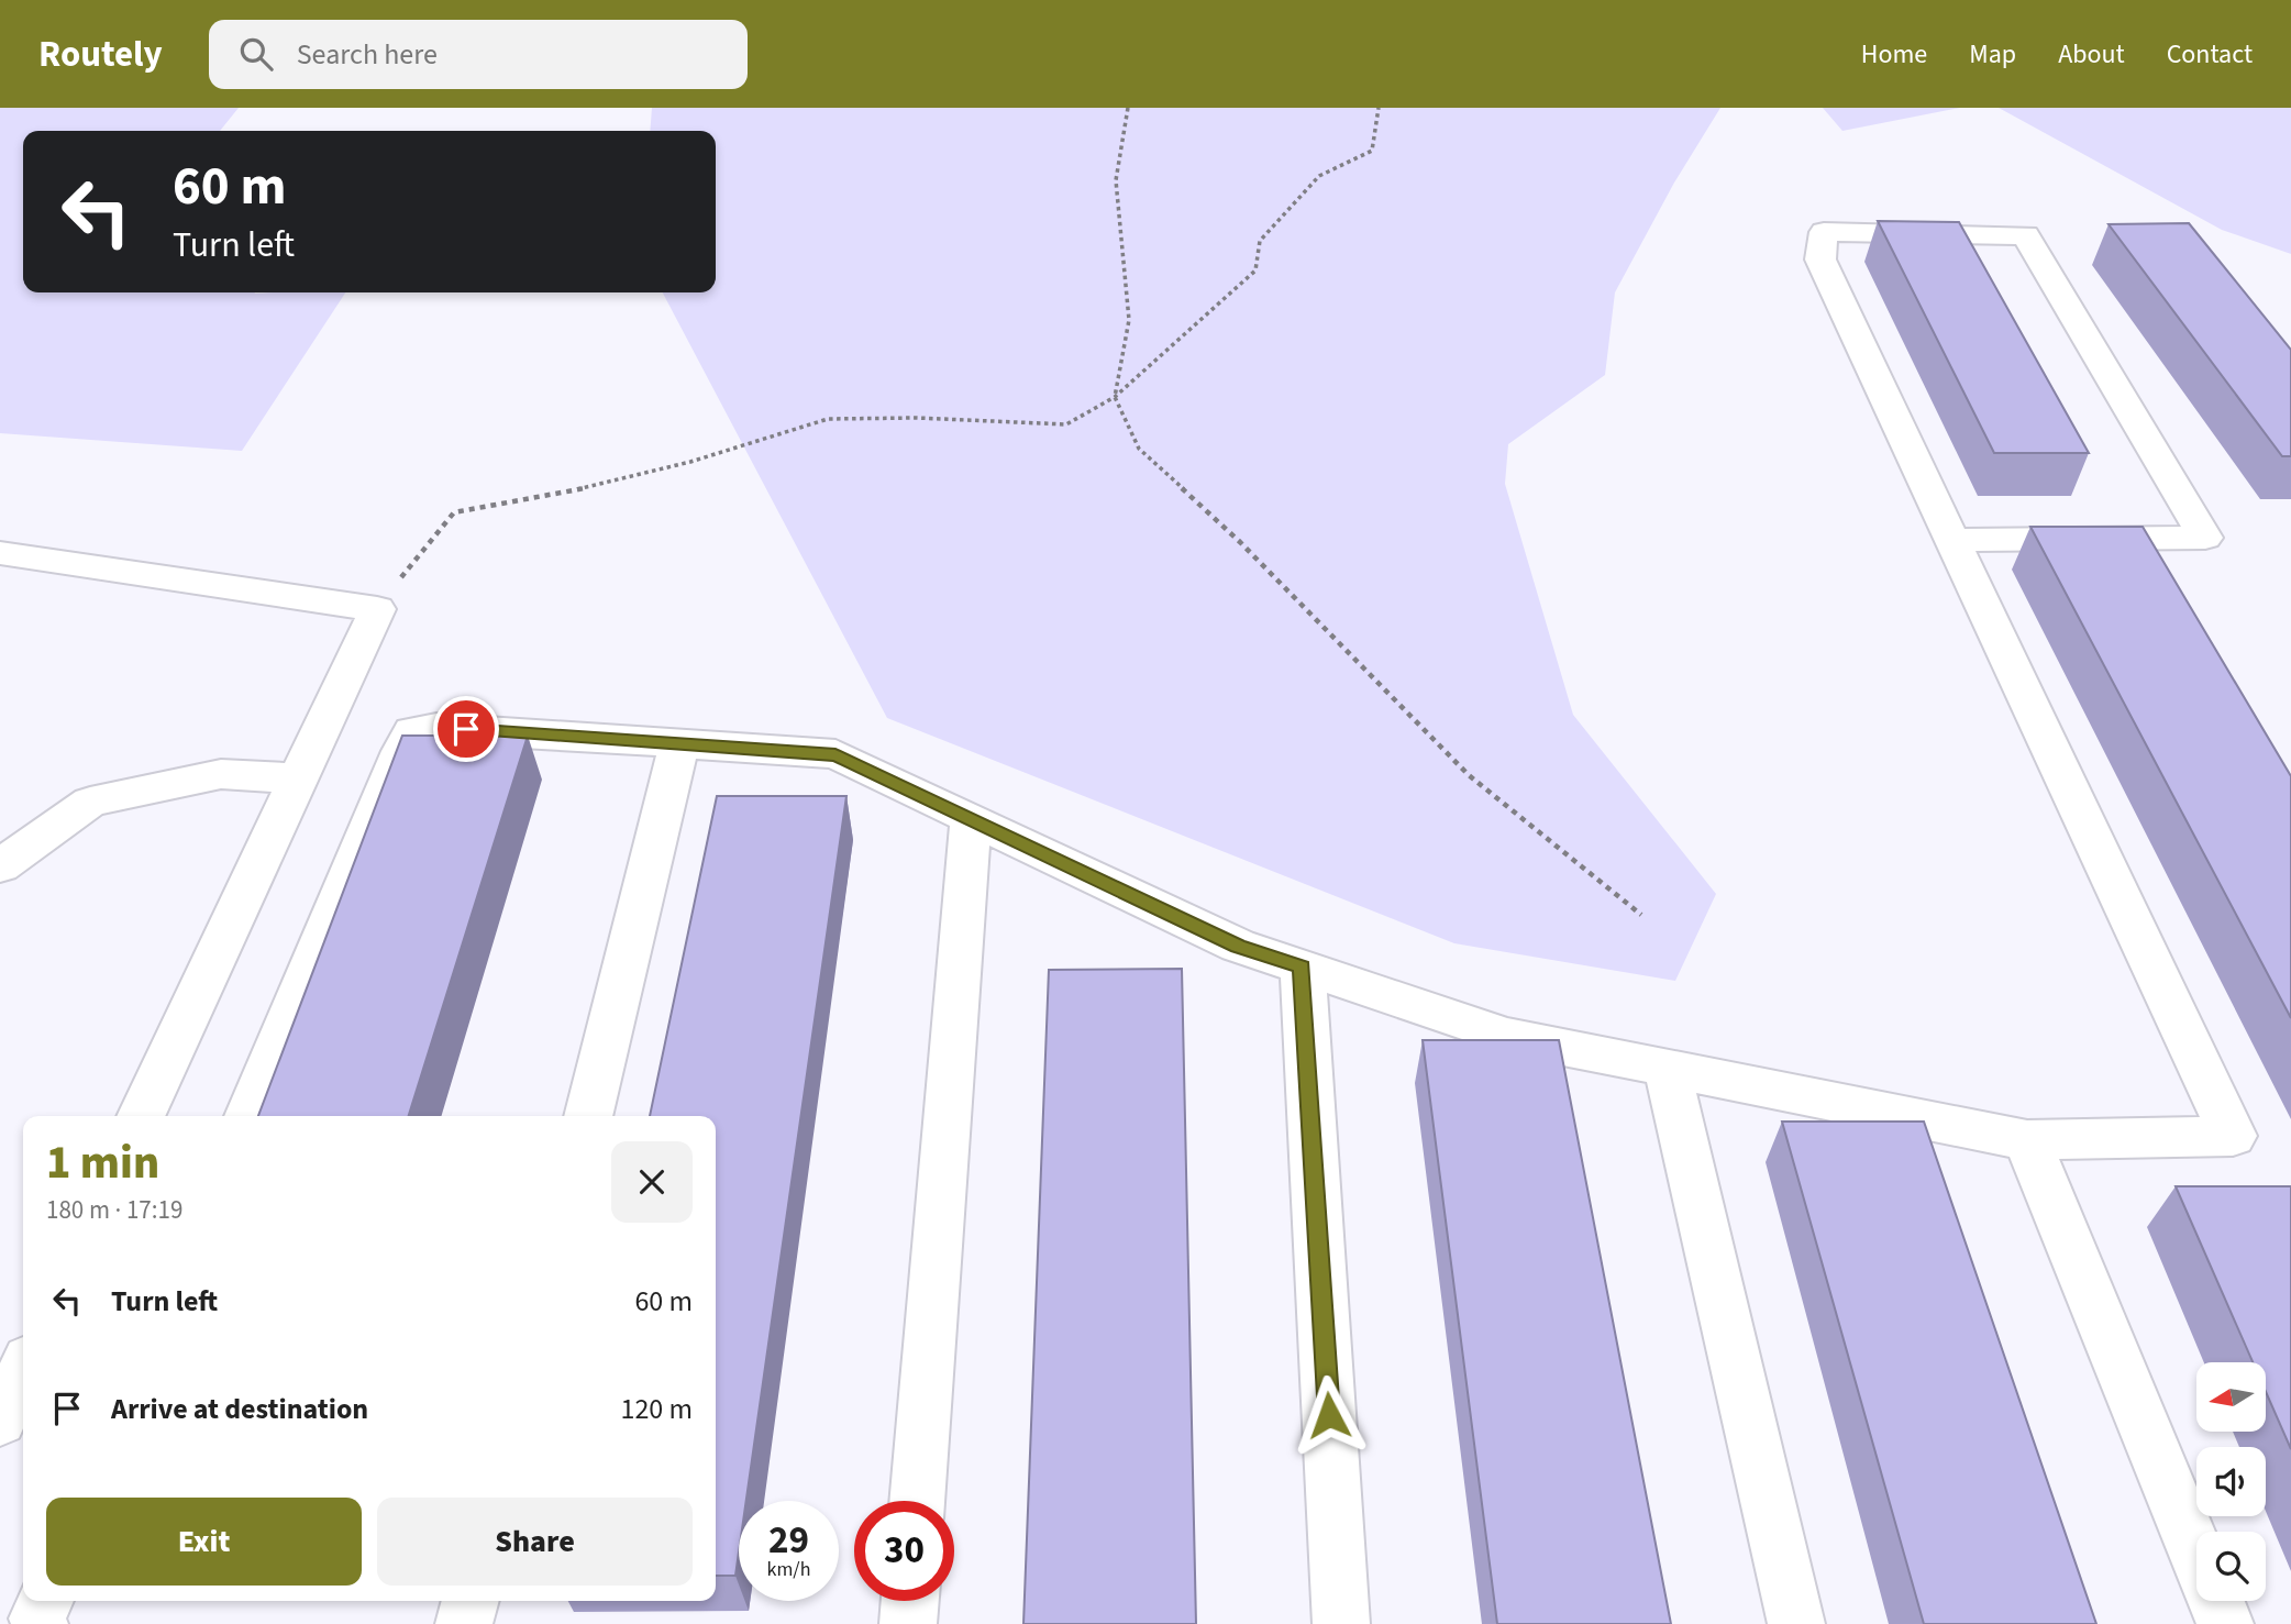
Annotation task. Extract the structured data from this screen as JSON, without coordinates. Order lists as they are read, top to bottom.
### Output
{
  "north": "left",
  "page": {
    "header": "Routely",
    "search": "Search here",
    "nav": [
      "Home",
      "Map",
      "About",
      "Contact"
    ],
    "turn": ["60 m", "Turn left"],
    "heading": ["1 min", "180 m · 17:19"],
    "list": [
      {
        "name": "Turn left",
        "value": "60 m"
      },
      {
        "name": "Arrive at destination",
        "value": "120 m"
      }
    ],
    "buttons": ["Exit", "Share"],
    "speed": "29 km/h",
    "limit": "30"
  }
}
